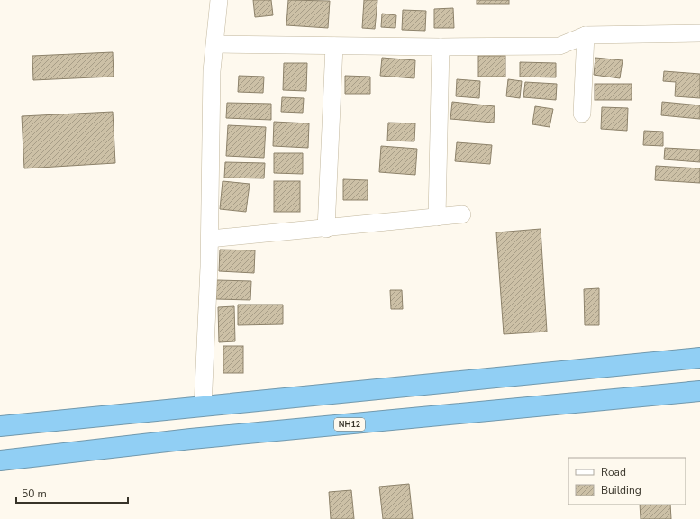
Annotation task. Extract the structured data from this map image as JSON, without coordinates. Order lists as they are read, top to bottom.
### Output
{
  "streets": {
    "highway": ["NH12"]
  },
  "legend": ["Road", "Building"],
  "scale_bar": "50 m"
}
